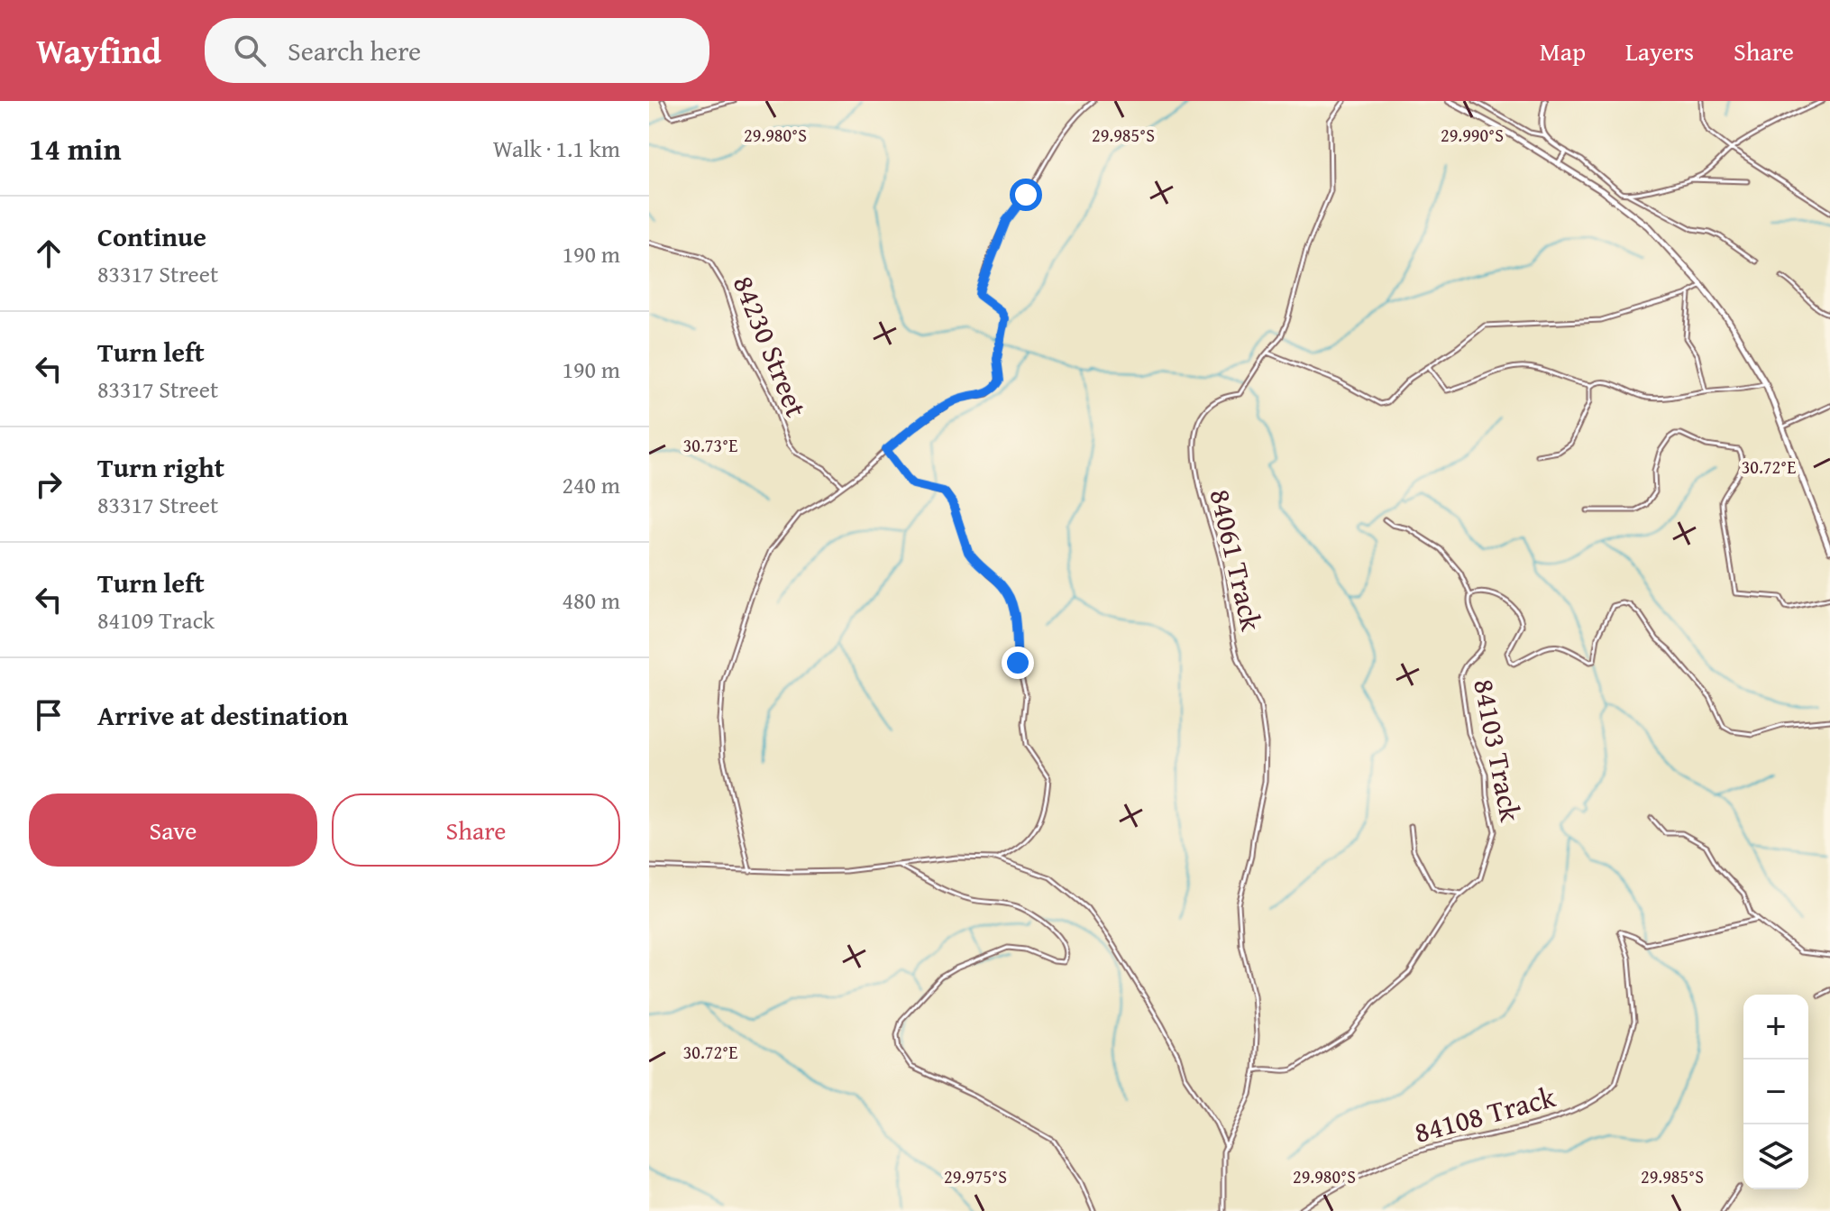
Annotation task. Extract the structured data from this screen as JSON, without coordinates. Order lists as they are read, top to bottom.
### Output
{
  "streets": {
    "street": [
      "84230 Street",
      "84061 Track",
      "84103 Track",
      "84108 Track"
    ]
  },
  "crossings": [
    ["84061 Track", "84103 Track"]
  ],
  "page": {
    "header": "Wayfind",
    "search": "Search here",
    "nav": ["Map", "Layers", "Share"],
    "heading": ["14 min", "Walk · 1.1 km"],
    "list": [
      ["Continue", "83317 Street", "190 m"],
      ["Turn left", "83317 Street", "190 m"],
      ["Turn right", "83317 Street", "240 m"],
      ["Turn left", "84109 Track", "480 m"],
      "Arrive at destination"
    ],
    "buttons": ["Save", "Share"],
    "map_buttons": ["+", "−"]
  },
  "coordinates": [
    "29.980°S",
    "29.985°S",
    "29.990°S",
    "30.73°E",
    "30.72°E",
    "29.975°S"
  ]
}
